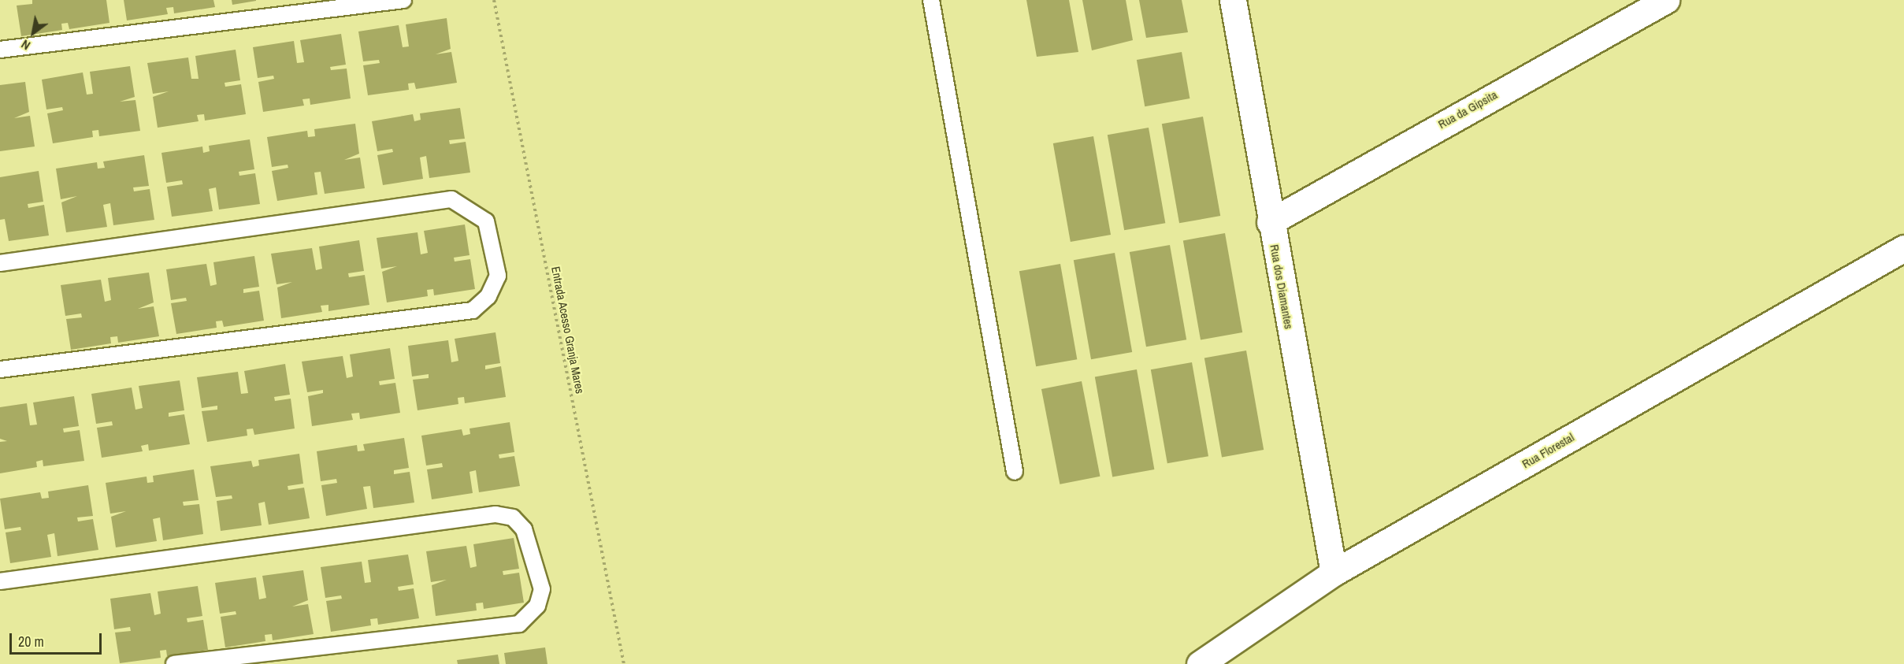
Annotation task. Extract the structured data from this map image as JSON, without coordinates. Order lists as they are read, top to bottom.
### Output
{
  "streets": {
    "street": ["Rua da Gipsita", "Rua dos Diamantes", "Rua Florestal"],
    "path": ["Entrada Acesso Granja Mares"]
  },
  "crossings": [
    ["Rua da Gipsita", "Rua dos Diamantes"],
    ["Rua dos Diamantes", "Rua Florestal"]
  ],
  "scale_bar": "20 m",
  "north": "bottom left"
}
